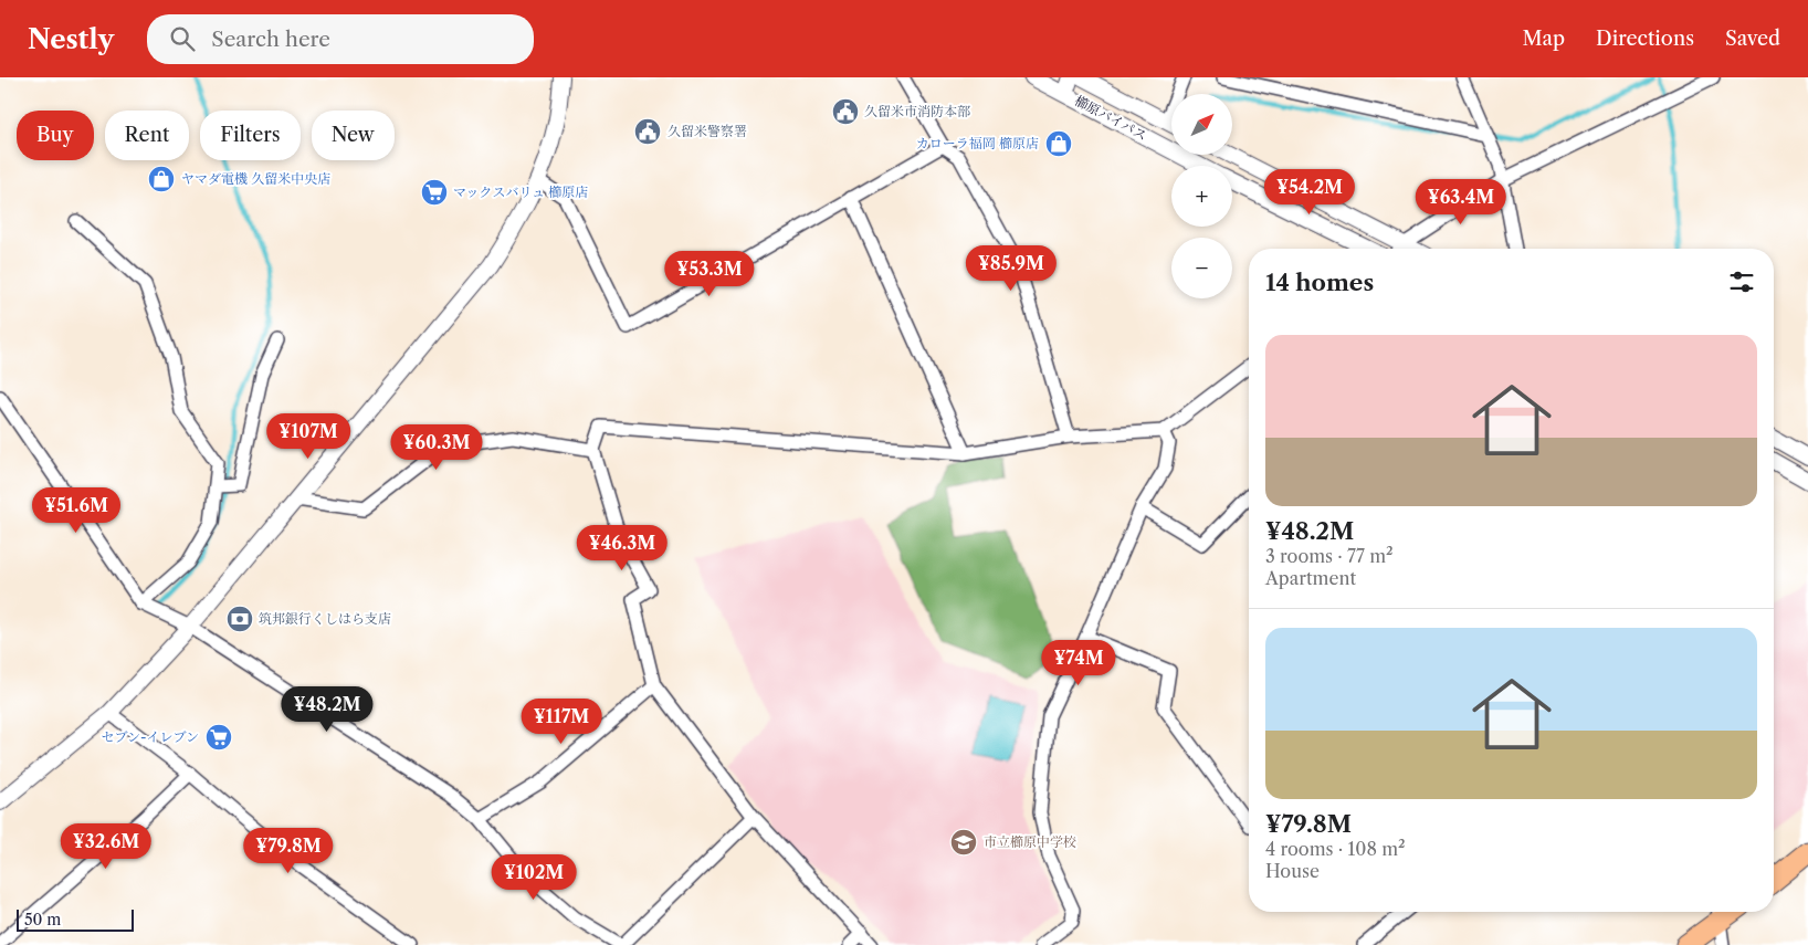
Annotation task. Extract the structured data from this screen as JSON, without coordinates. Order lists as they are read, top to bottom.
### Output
{
  "streets": {
    "street": ["櫛原バイパス"]
  },
  "places": {
    "public building": ["久留米市消防本部", "久留米警察署"],
    "shop": ["カローラ福岡 櫛原店", "ヤマダ電機 久留米中央店"],
    "supermarket": ["マックスバリュ 櫛原店", "セブン-イレブン"],
    "bank": ["筑邦銀行くしはら支店"],
    "school or university": ["市立櫛原中学校"]
  },
  "scale_bar": "50 m",
  "north": "top right",
  "page": {
    "header": "Nestly",
    "search": "Search here",
    "nav": ["Map", "Directions", "Saved"],
    "map_buttons": ["+", "−"],
    "chip": [
      "Buy",
      "Rent",
      "Filters",
      "New"
    ],
    "price": [
      "¥54.2M",
      "¥63.4M",
      "¥85.9M",
      "¥53.3M",
      "¥107M",
      "¥60.3M",
      "¥51.6M",
      "¥46.3M",
      "¥74M",
      "¥48.2M",
      "¥117M",
      "¥32.6M",
      "¥79.8M",
      "¥102M"
    ],
    "heading": "14 homes",
    "list": [
      {
        "name": "¥48.2M",
        "note": "3 rooms · 77 m² · Apartment"
      },
      {
        "name": "¥79.8M",
        "note": "4 rooms · 108 m² · House"
      }
    ],
    "scale": "50 m"
  }
}
